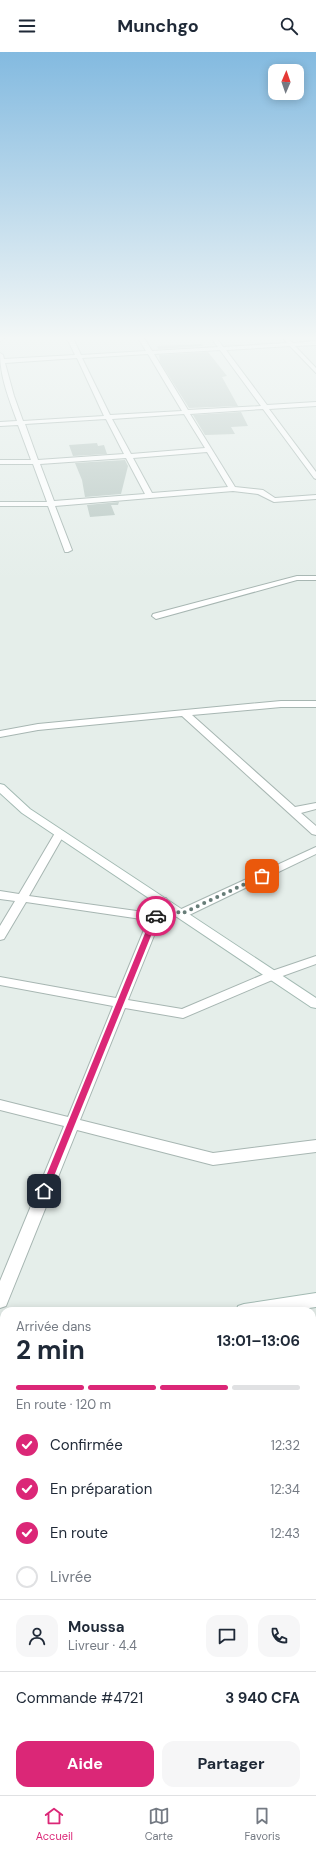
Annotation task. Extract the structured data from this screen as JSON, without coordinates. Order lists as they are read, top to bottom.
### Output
{
  "north": "top",
  "page": {
    "header": "Munchgo",
    "heading": ["2 min", "Arrivée dans", "13:01–13:06"],
    "panel": [
      "Moussa",
      "Livreur · 4.4",
      "Commande #4721",
      "3 940 CFA"
    ],
    "bar": "En route · 120 m",
    "list": [
      ["Confirmée", "12:32"],
      ["En préparation", "12:34"],
      ["En route", "12:43"],
      "Livrée"
    ],
    "buttons": ["Aide", "Partager"],
    "tabs": ["Accueil", "Carte", "Favoris"]
  }
}
